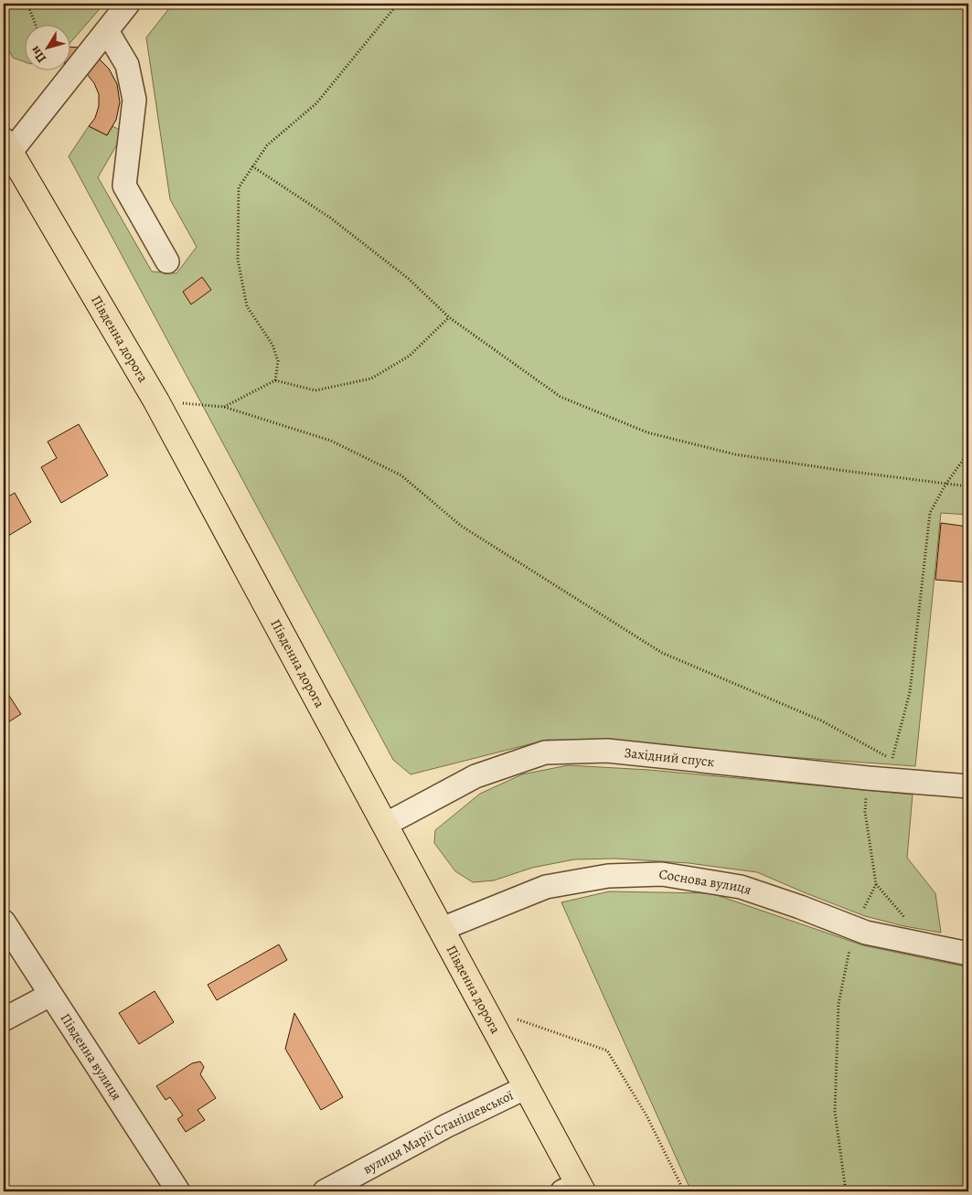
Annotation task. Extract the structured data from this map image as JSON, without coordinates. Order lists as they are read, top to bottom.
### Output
{
  "streets": {
    "highway": ["Південна дорога"],
    "street": [
      "Західний спуск",
      "Соснова вулиця",
      "Південна вулиця",
      "вулиця Марії Станішевської"
    ]
  },
  "crossings": [
    ["Південна дорога", "Західний спуск"],
    ["Південна дорога", "Соснова вулиця"],
    ["Південна дорога", "вулиця Марії Станішевської"]
  ],
  "north": "bottom left"
}
